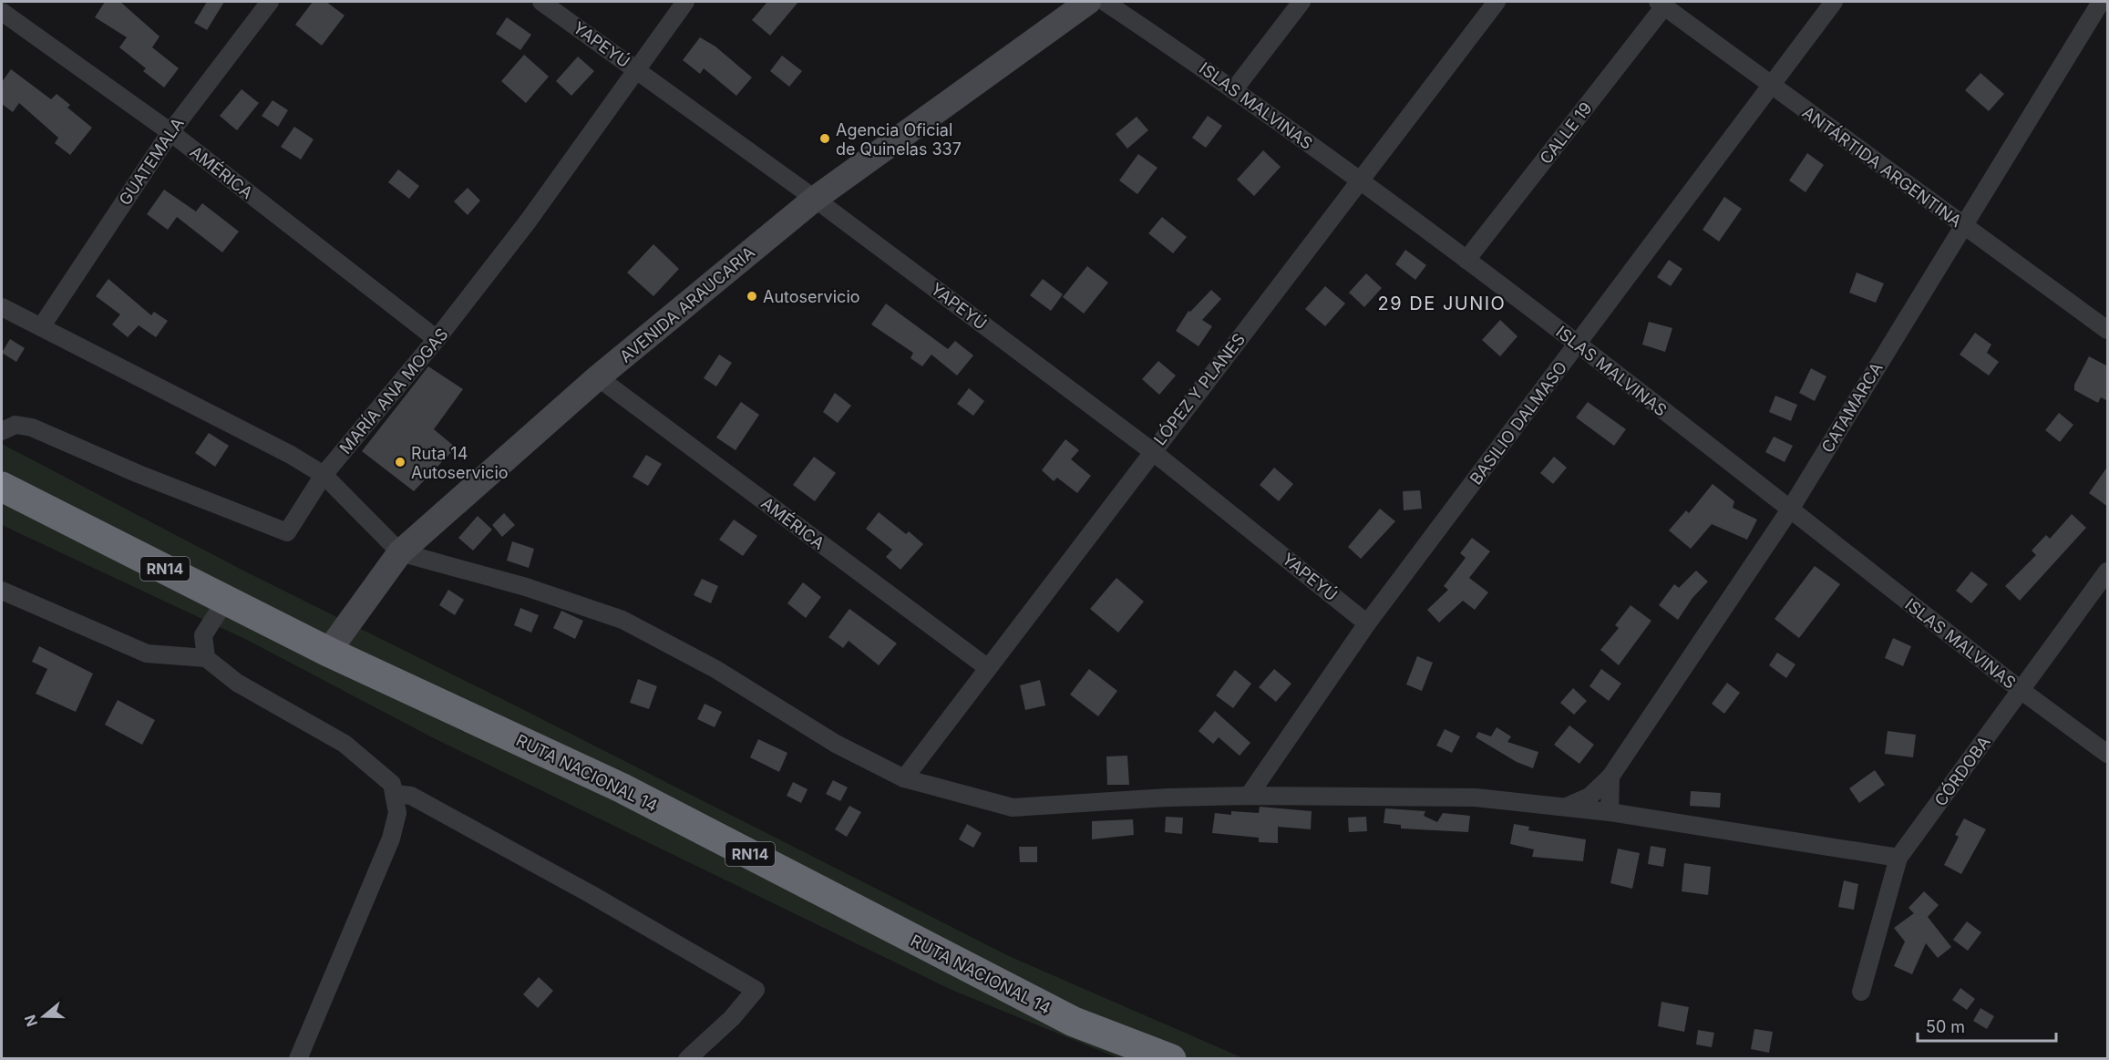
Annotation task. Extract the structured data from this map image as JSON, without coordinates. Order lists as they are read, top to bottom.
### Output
{
  "streets": {
    "highway": ["RN14", "RUTA NACIONAL 14"],
    "main road": ["AVENIDA ARAUCARIA"],
    "street": [
      "YAPEYÚ",
      "ISLAS MALVINAS",
      "CALLE 19",
      "GUATEMALA",
      "ANTÁRTIDA ARGENTINA",
      "AMÉRICA",
      "LÓPEZ Y PLANES",
      "MARÍA ANA MOGAS",
      "CATAMARCA",
      "BASILIO DALMASO",
      "CÓRDOBA"
    ]
  },
  "crossings": [
    ["YAPEYÚ", "AVENIDA ARAUCARIA"],
    ["YAPEYÚ", "LÓPEZ Y PLANES"],
    ["YAPEYÚ", "MARÍA ANA MOGAS"],
    ["YAPEYÚ", "BASILIO DALMASO"],
    ["ISLAS MALVINAS", "CALLE 19"],
    ["ISLAS MALVINAS", "LÓPEZ Y PLANES"],
    ["ISLAS MALVINAS", "CATAMARCA"],
    ["ISLAS MALVINAS", "BASILIO DALMASO"],
    ["ISLAS MALVINAS", "CÓRDOBA"],
    ["CALLE 19", "ANTÁRTIDA ARGENTINA"],
    ["GUATEMALA", "AMÉRICA"],
    ["ANTÁRTIDA ARGENTINA", "CATAMARCA"],
    ["ANTÁRTIDA ARGENTINA", "BASILIO DALMASO"],
    ["AMÉRICA", "AVENIDA ARAUCARIA"],
    ["AMÉRICA", "LÓPEZ Y PLANES"],
    ["AMÉRICA", "MARÍA ANA MOGAS"],
    ["AVENIDA ARAUCARIA", "RUTA NACIONAL 14"]
  ],
  "districts": ["29 DE JUNIO"],
  "places": ["Agencia Oficial de Quinelas 337", "Autoservicio", "Ruta 14 Autoservicio"],
  "scale_bar": "50 m",
  "north": "left"
}
